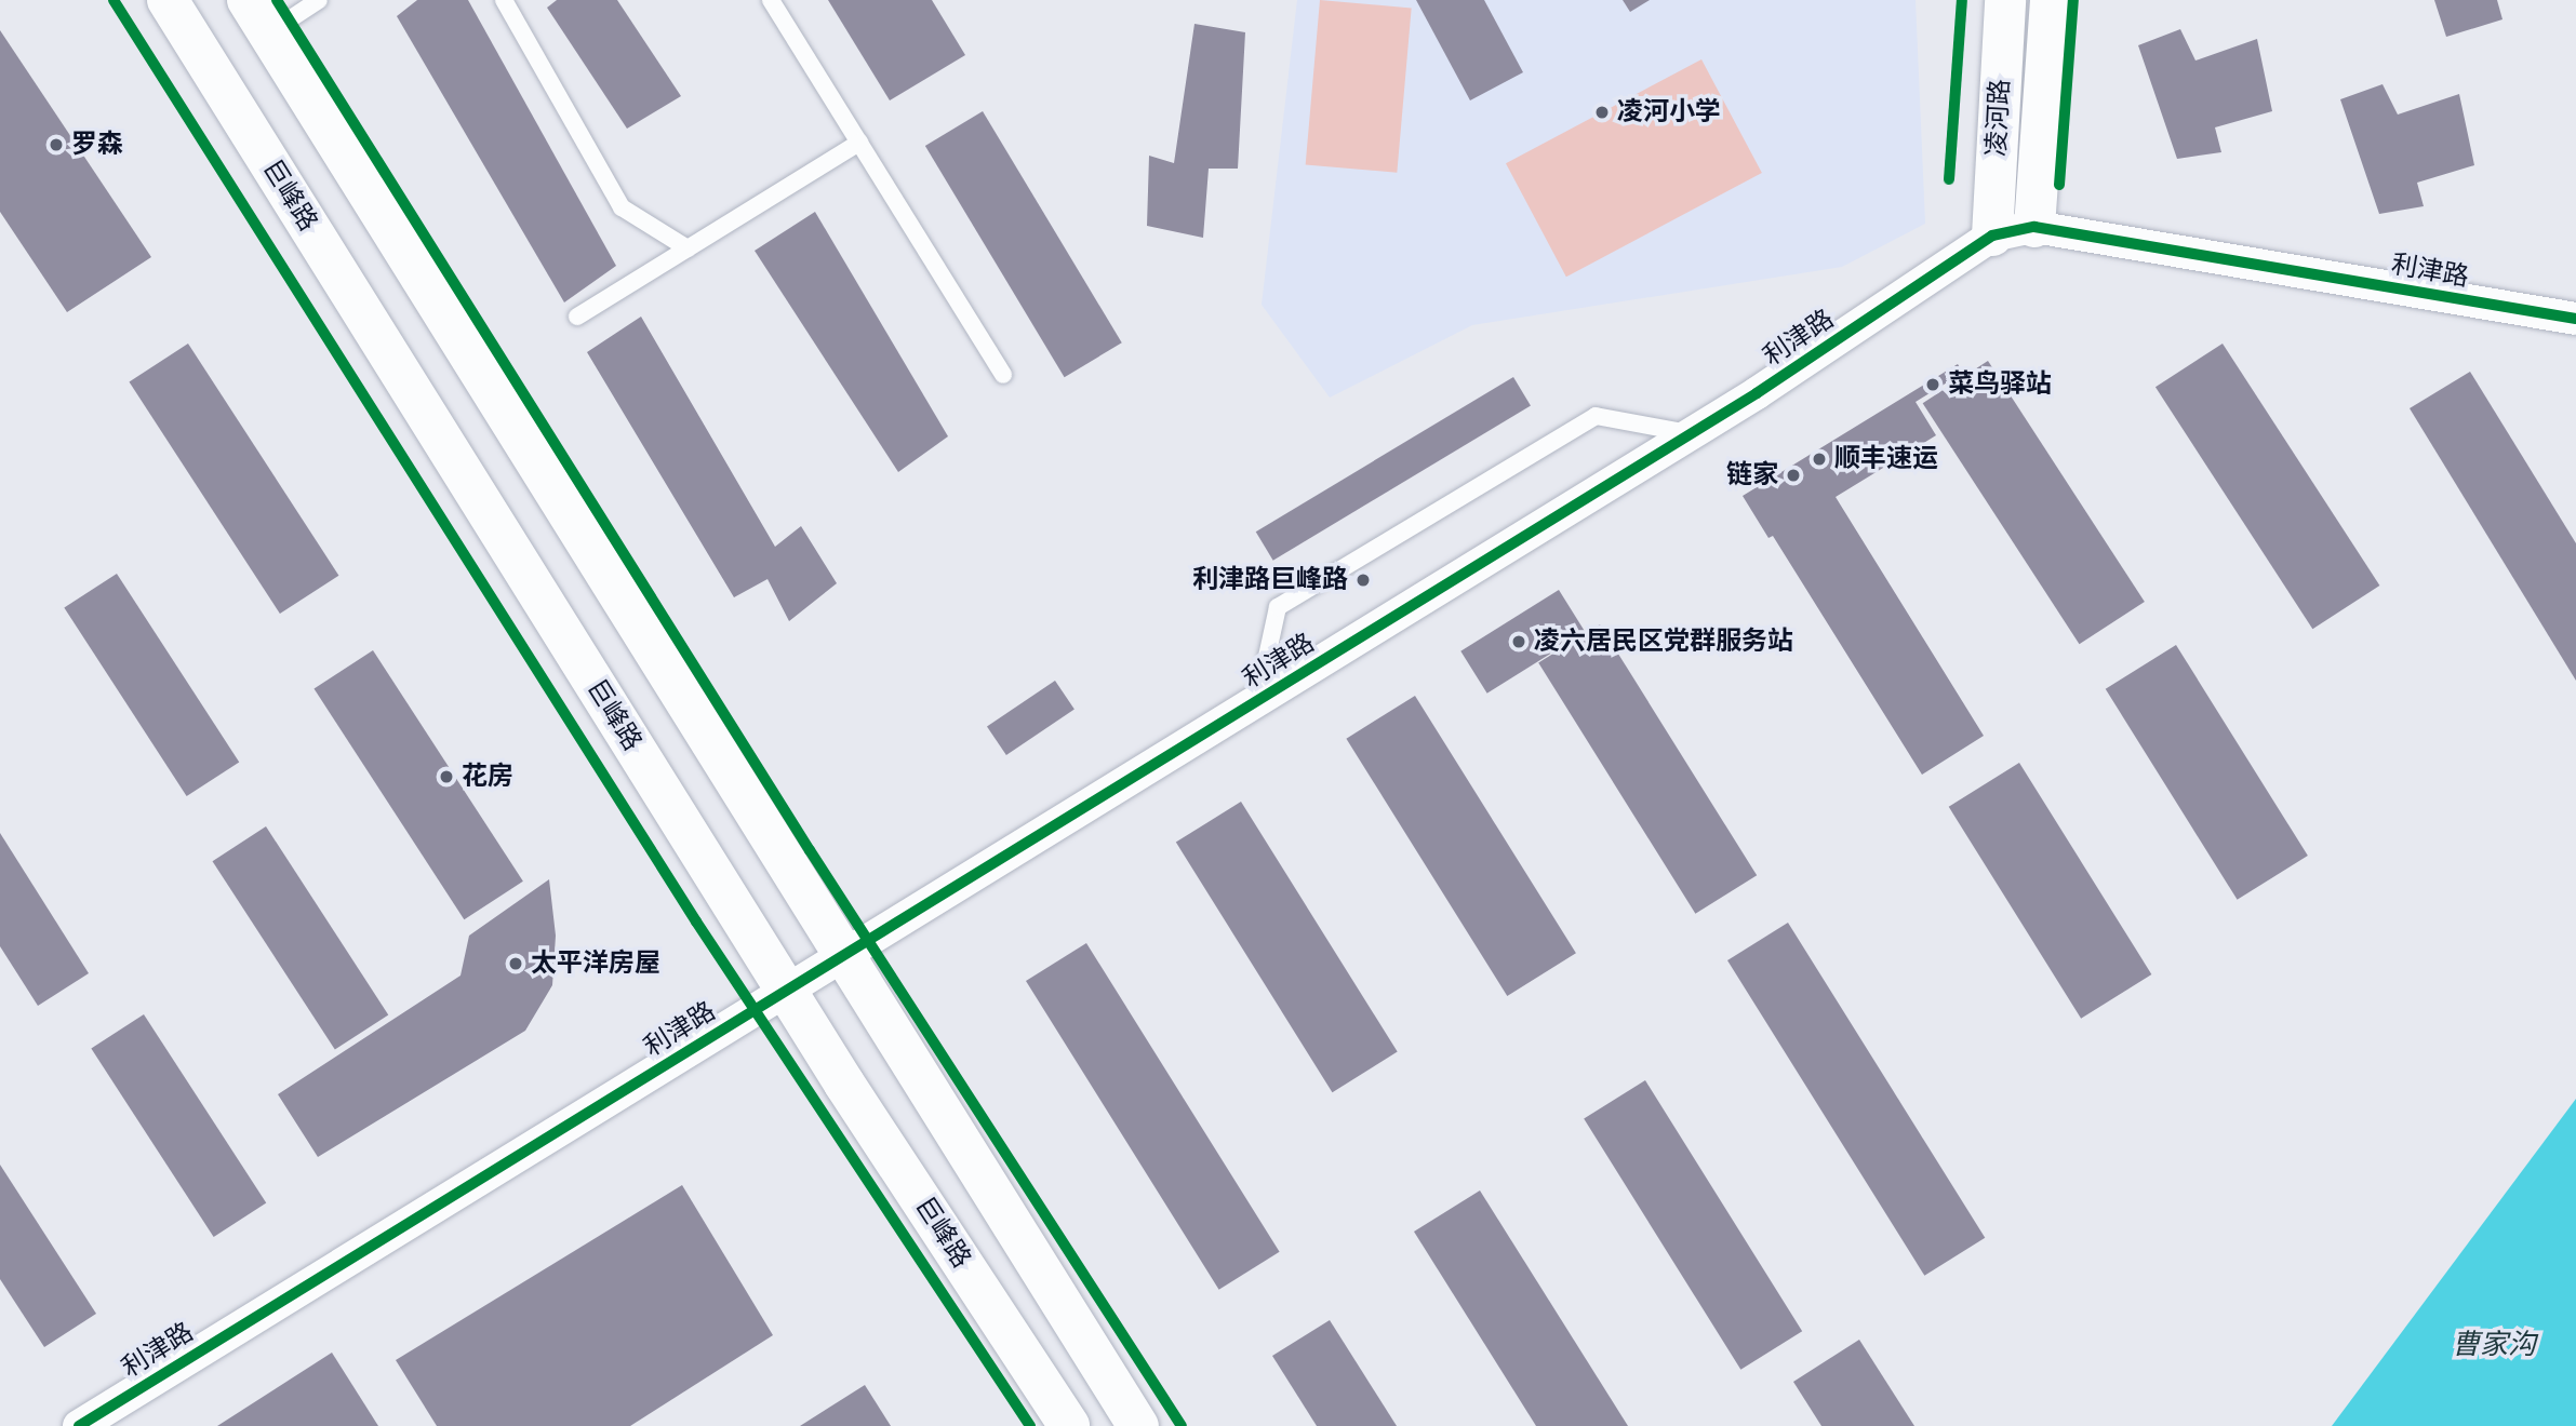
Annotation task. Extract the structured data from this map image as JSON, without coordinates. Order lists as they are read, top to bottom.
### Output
{
  "streets": {
    "main road": ["凌河路", "巨峰路"],
    "street": ["利津路"]
  },
  "crossings": [
    ["凌河路", "利津路"],
    ["巨峰路", "利津路"]
  ],
  "water": ["曹家沟"],
  "places": [
    "凌河小学",
    "罗森",
    "菜鸟驿站",
    "顺丰速运",
    "链家",
    "利津路巨峰路",
    "凌六居民区党群服务站",
    "花房",
    "太平洋房屋"
  ]
}
